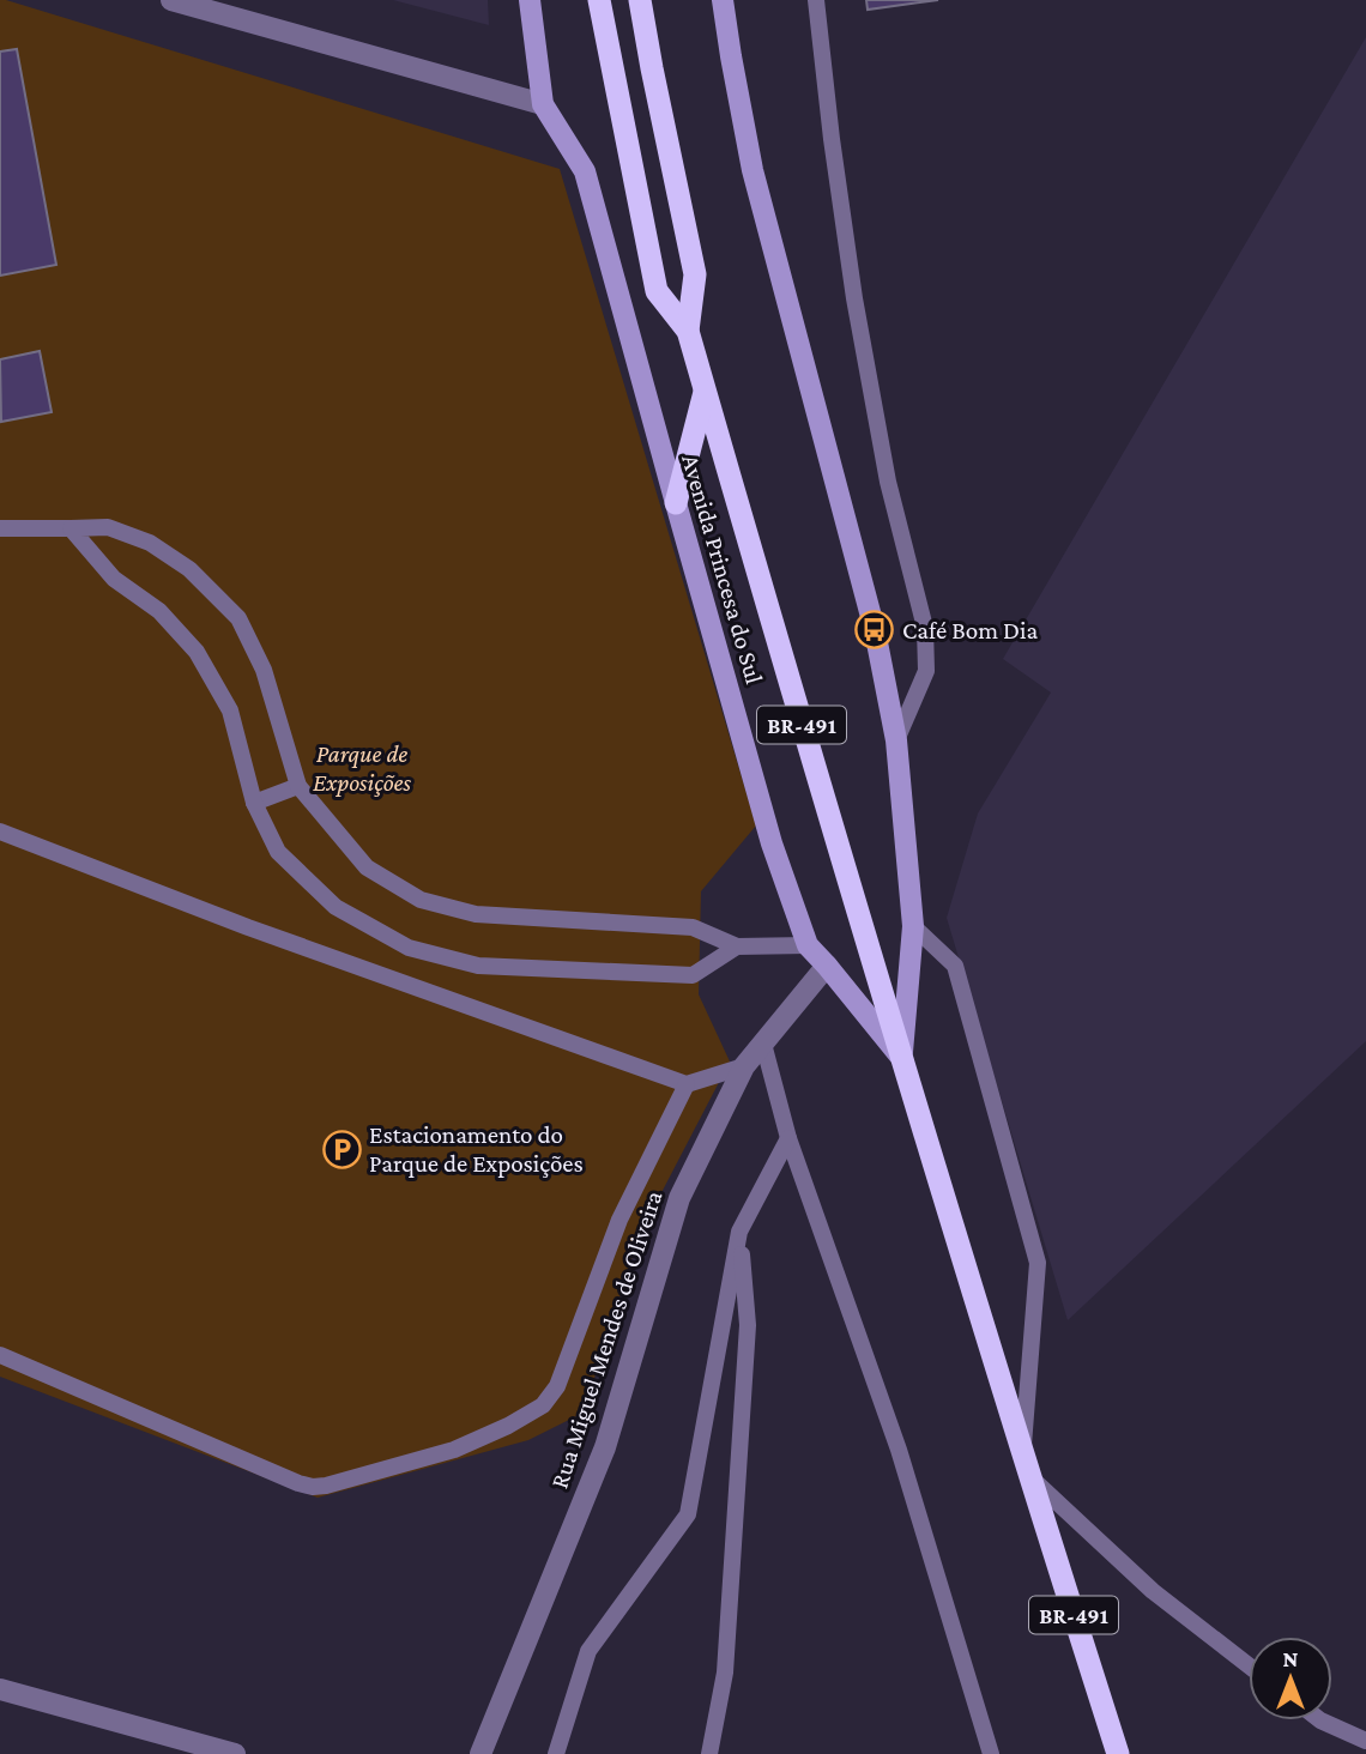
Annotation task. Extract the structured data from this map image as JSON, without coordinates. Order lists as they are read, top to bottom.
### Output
{
  "streets": {
    "highway": ["BR-491"],
    "main road": ["Avenida Princesa do Sul"],
    "street": ["Rua Miguel Mendes de Oliveira"]
  },
  "crossings": [
    ["Avenida Princesa do Sul", "BR-491"],
    ["Avenida Princesa do Sul", "Rua Miguel Mendes de Oliveira"]
  ],
  "parks": ["Parque de Exposições"],
  "places": {
    "bus stop": ["Café Bom Dia"],
    "parking": ["Estacionamento do Parque de Exposições"]
  },
  "north": "top"
}
